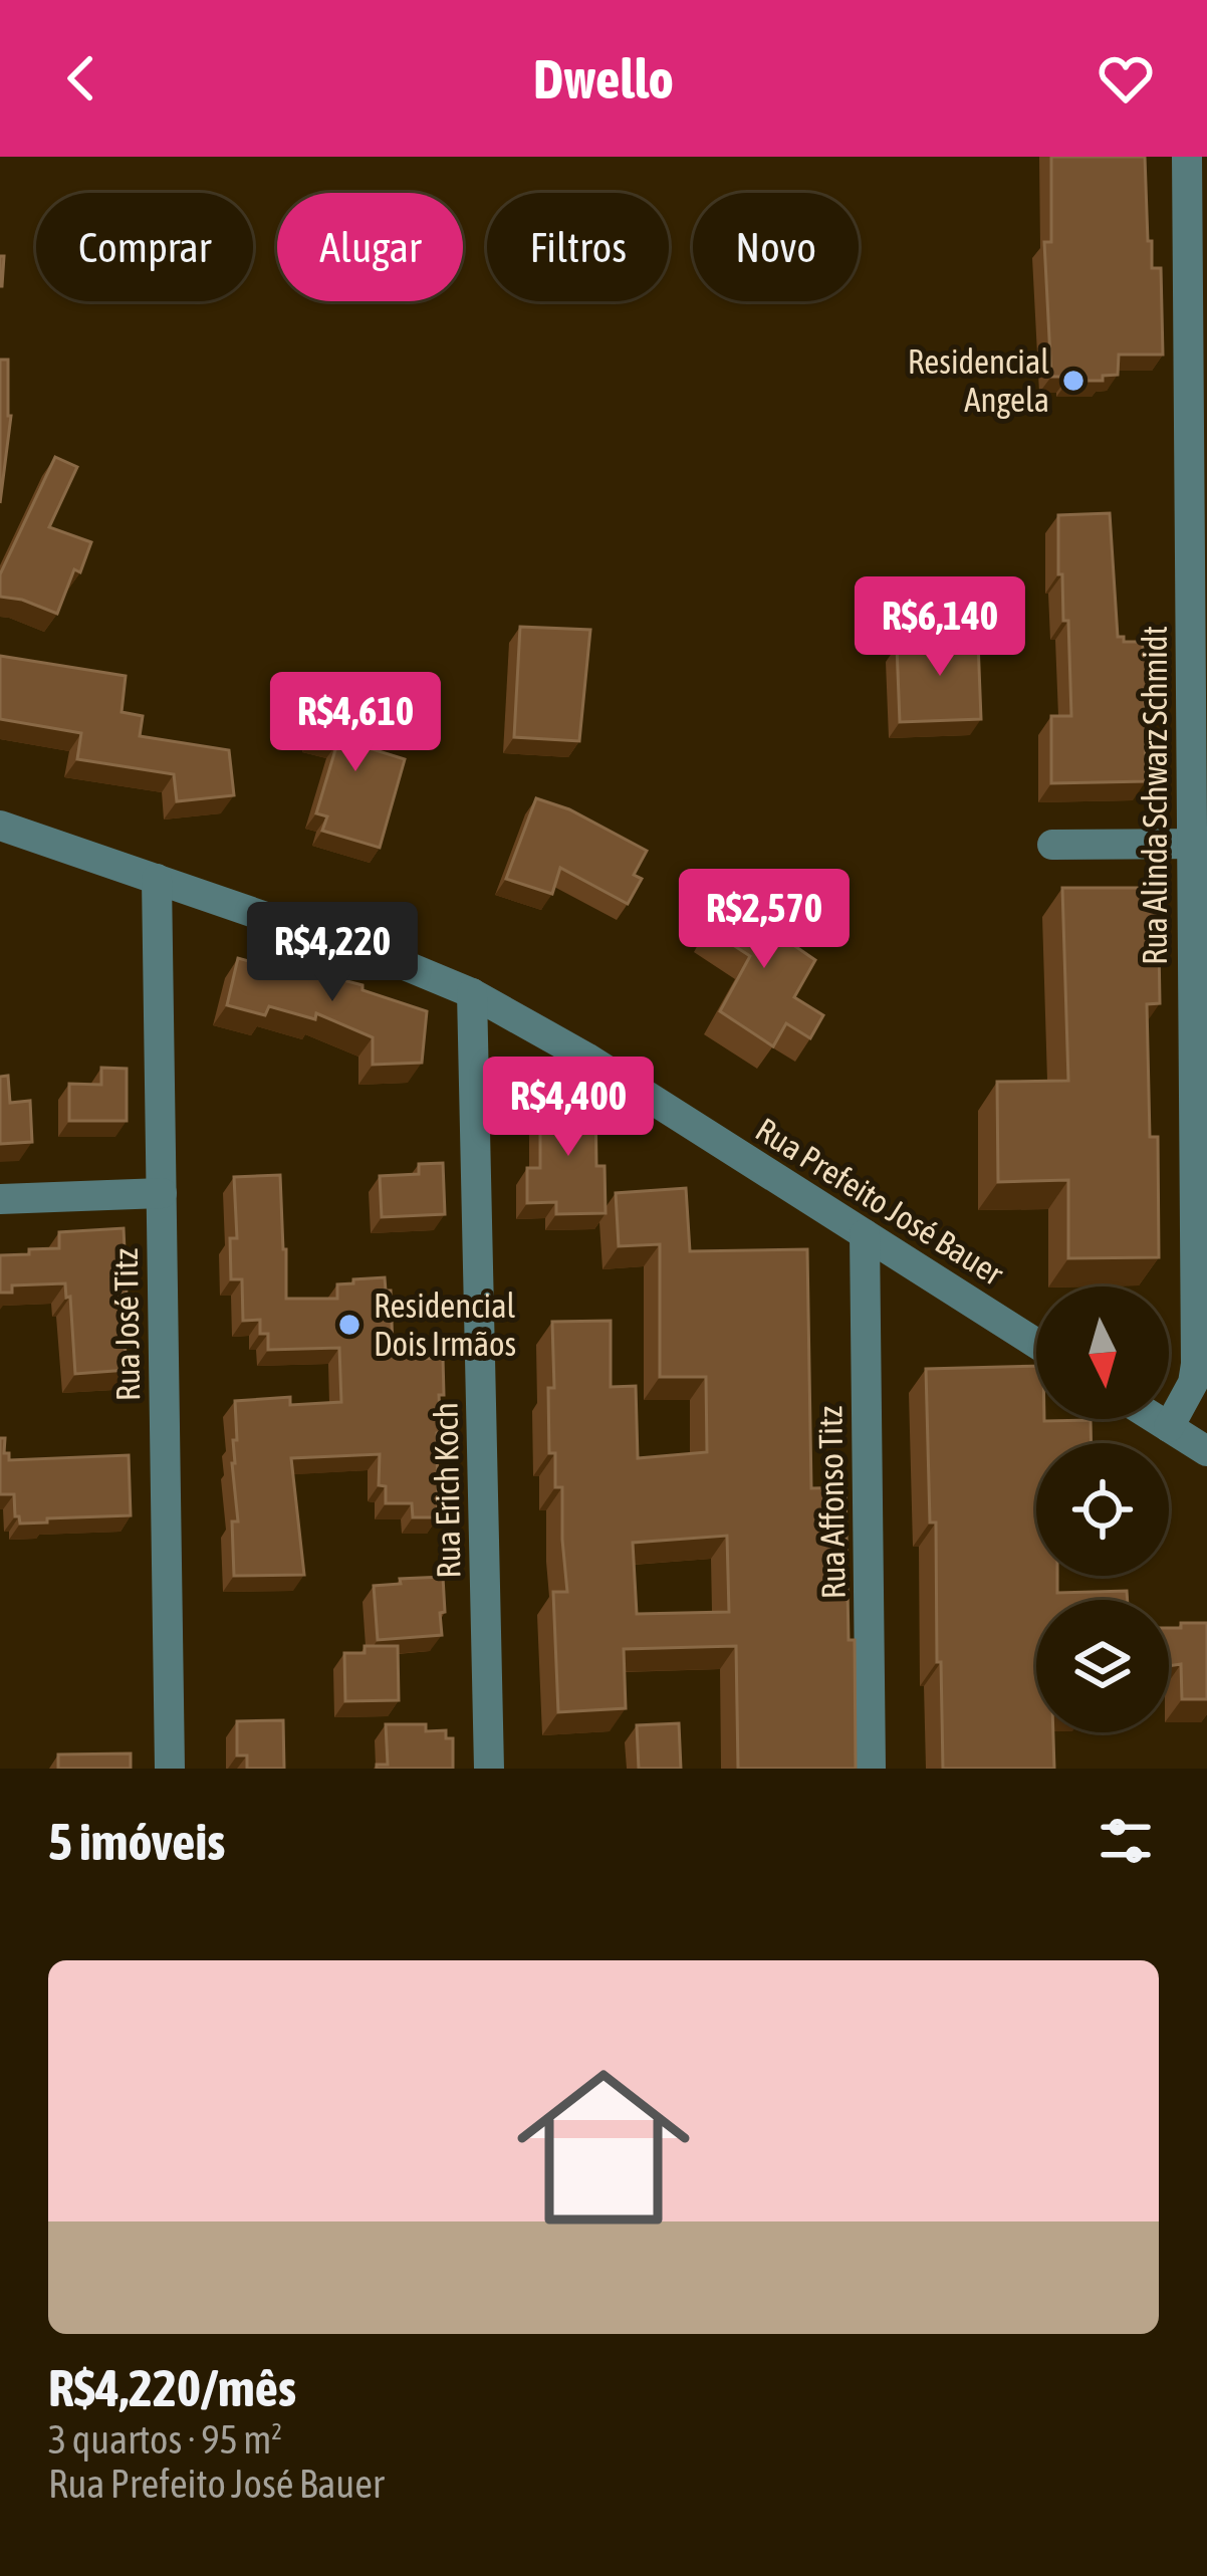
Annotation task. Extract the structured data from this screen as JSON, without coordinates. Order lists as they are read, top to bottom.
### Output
{
  "streets": {
    "street": [
      "Rua Alinda Schwarz Schmidt",
      "Rua Prefeito José Bauer",
      "Rua José Titz",
      "Rua Erich Koch",
      "Rua Affonso Titz"
    ]
  },
  "crossings": [
    ["Rua Prefeito José Bauer", "Rua José Titz"],
    ["Rua Prefeito José Bauer", "Rua Erich Koch"],
    ["Rua Prefeito José Bauer", "Rua Affonso Titz"]
  ],
  "places": ["Residencial Angela", "Residencial Dois Irmãos"],
  "north": "bottom",
  "page": {
    "header": "Dwello",
    "chip": [
      "Comprar",
      "Alugar",
      "Filtros",
      "Novo"
    ],
    "price": [
      "R$6,140",
      "R$4,610",
      "R$2,570",
      "R$4,220",
      "R$4,400"
    ],
    "heading": "5 imóveis",
    "list": [
      {
        "name": "R$4,220/mês",
        "note": "3 quartos · 95 m² · Rua Prefeito José Bauer"
      }
    ]
  }
}
